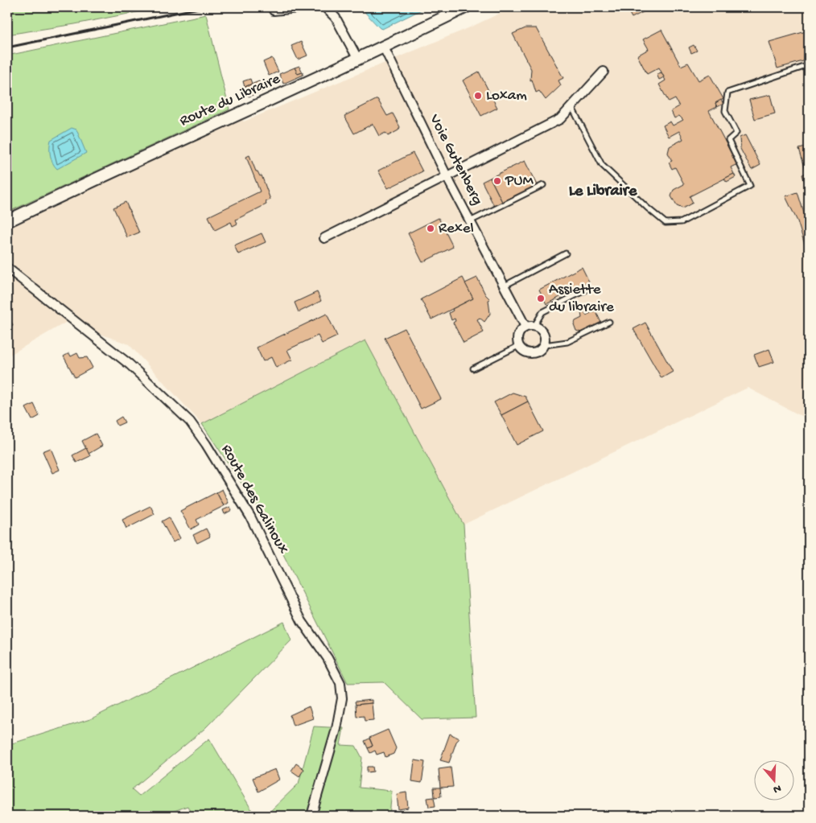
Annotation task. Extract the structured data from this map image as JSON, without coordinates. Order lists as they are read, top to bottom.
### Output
{
  "streets": {
    "main road": ["Route du Libraire"],
    "street": ["Voie Gutenberg", "Route des Galinoux"]
  },
  "crossings": [
    ["Route du Libraire", "Voie Gutenberg"]
  ],
  "districts": ["Le Libraire"],
  "places": [
    "Loxam",
    "PUM",
    "Rexel",
    "Assiette du libraire"
  ],
  "north": "bottom"
}
